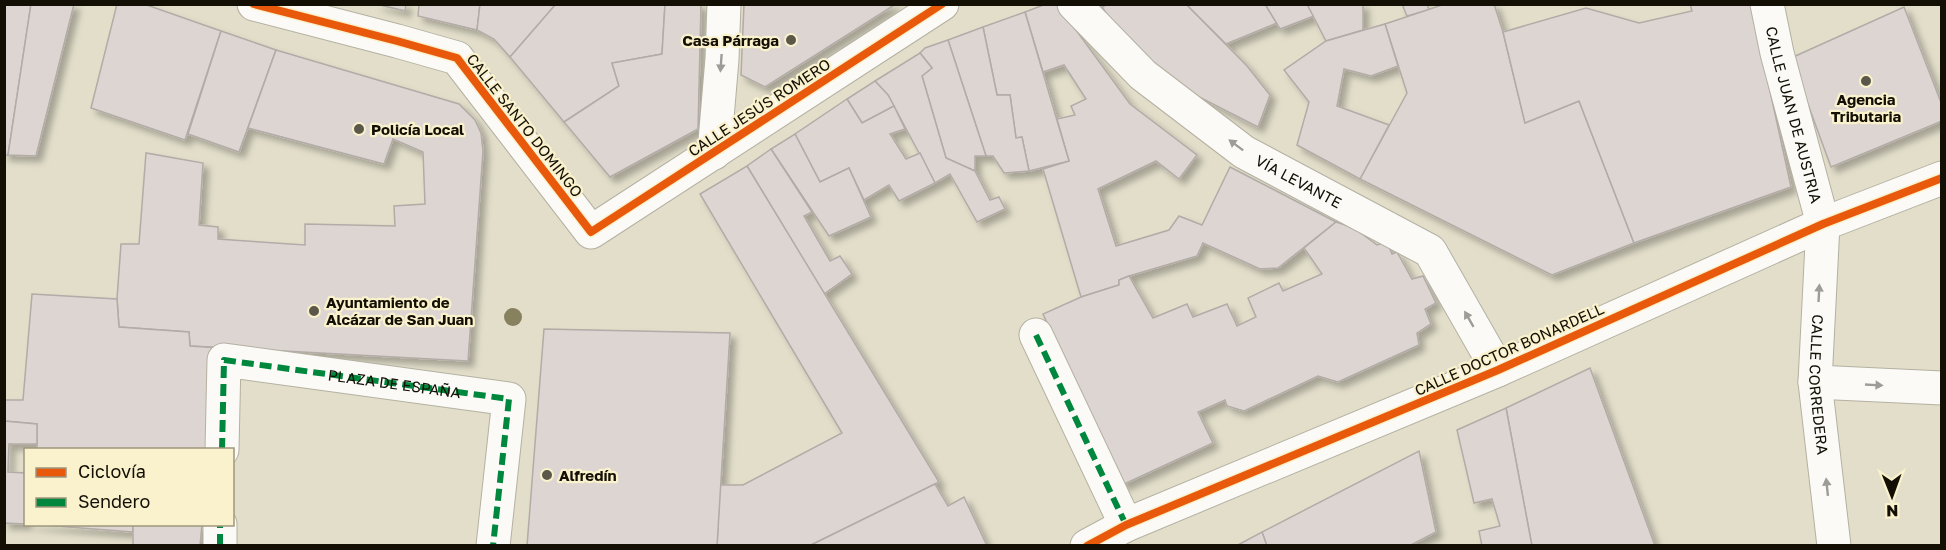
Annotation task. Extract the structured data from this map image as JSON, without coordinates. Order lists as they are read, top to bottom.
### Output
{
  "streets": {
    "street": [
      "CALLE JESÚS ROMERO",
      "CALLE JUAN DE AUSTRIA",
      "CALLE SANTO DOMINGO",
      "VÍA LEVANTE",
      "CALLE DOCTOR BONARDELL",
      "PLAZA DE ESPAÑA",
      "CALLE CORREDERA"
    ]
  },
  "crossings": [
    ["CALLE JESÚS ROMERO", "CALLE SANTO DOMINGO"],
    ["CALLE JUAN DE AUSTRIA", "CALLE DOCTOR BONARDELL"],
    ["CALLE JUAN DE AUSTRIA", "CALLE CORREDERA"],
    ["VÍA LEVANTE", "CALLE DOCTOR BONARDELL"],
    ["CALLE DOCTOR BONARDELL", "CALLE CORREDERA"]
  ],
  "one_way": ["VÍA LEVANTE", "CALLE CORREDERA"],
  "places": [
    "Casa Párraga",
    "Agencia Tributaria",
    "Policía Local",
    "Ayuntamiento de Alcázar de San Juan",
    "Alfredín"
  ],
  "legend": ["Ciclovía", "Sendero"],
  "north": "bottom"
}
